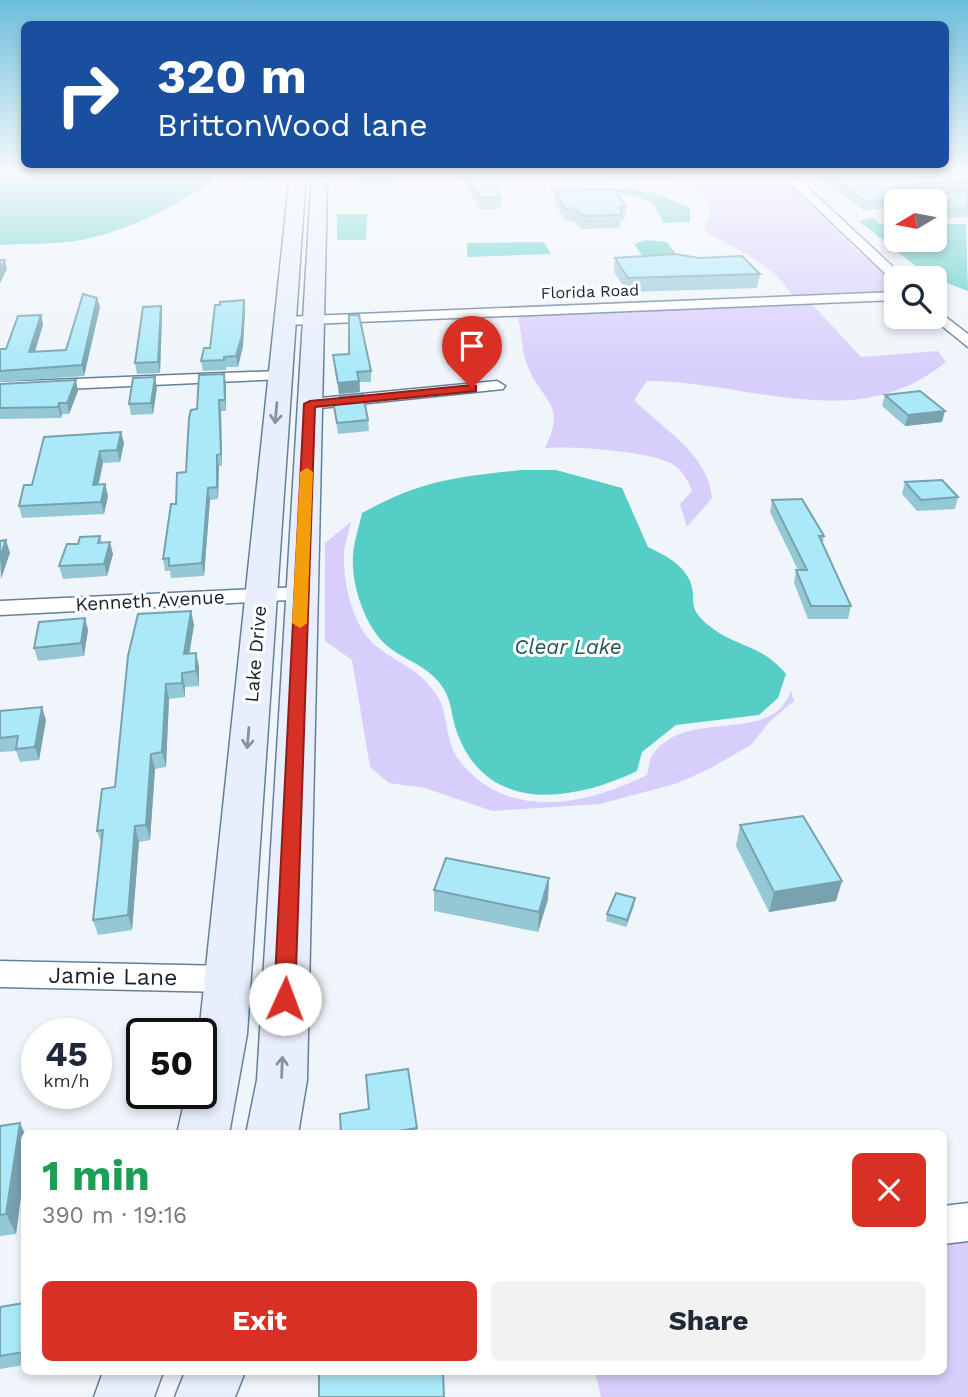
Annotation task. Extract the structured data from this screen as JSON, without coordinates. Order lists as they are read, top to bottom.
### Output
{
  "streets": {
    "main road": ["Lake Drive"],
    "street": ["Florida Road", "Kenneth Avenue", "Jamie Lane"]
  },
  "crossings": [
    ["Florida Road", "Lake Drive"],
    ["Kenneth Avenue", "Lake Drive"],
    ["Lake Drive", "Jamie Lane"]
  ],
  "water": ["Clear Lake"],
  "north": "left",
  "page": {
    "turn": ["320 m", "BrittonWood lane"],
    "speed": "45 km/h",
    "limit": "50",
    "heading": ["1 min", "390 m · 19:16"],
    "buttons": ["Exit", "Share"]
  }
}
